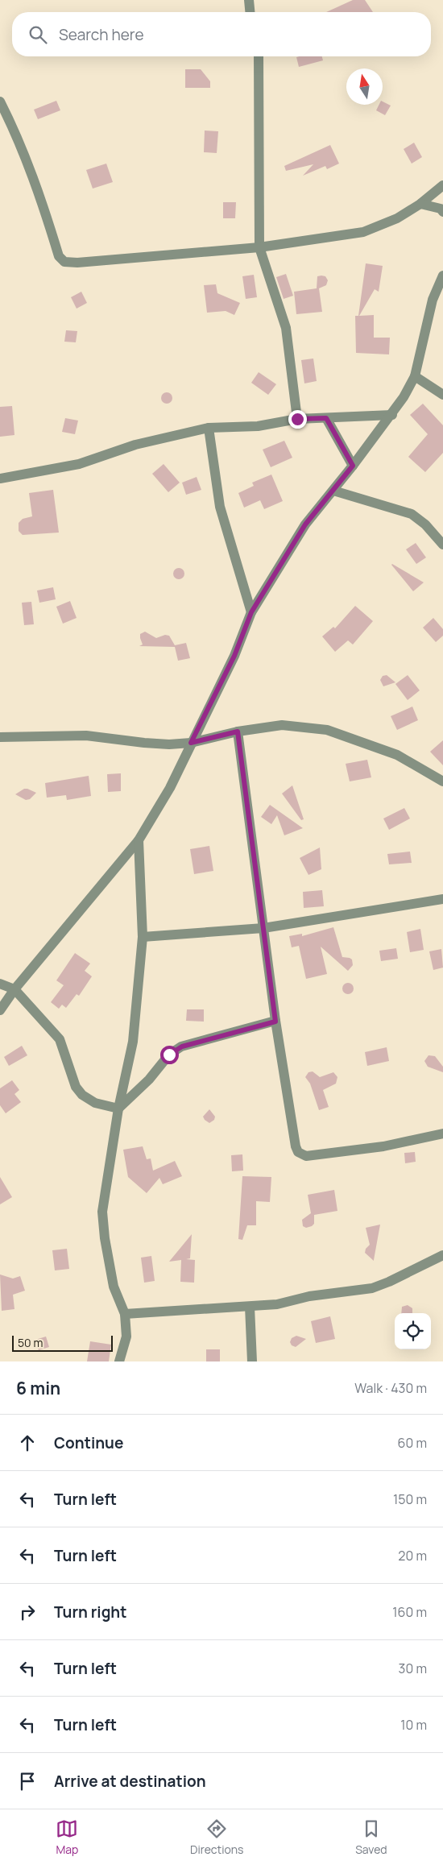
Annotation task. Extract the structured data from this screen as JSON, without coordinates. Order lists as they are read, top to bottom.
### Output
{
  "scale_bar": "50 m",
  "north": "top",
  "page": {
    "search": "Search here",
    "scale": "50 m",
    "heading": ["6 min", "Walk · 430 m"],
    "list": [
      ["Continue", "60 m"],
      ["Turn left", "150 m"],
      ["Turn left", "20 m"],
      ["Turn right", "160 m"],
      ["Turn left", "30 m"],
      ["Turn left", "10 m"],
      "Arrive at destination"
    ],
    "nav": ["Map", "Directions", "Saved"]
  }
}
